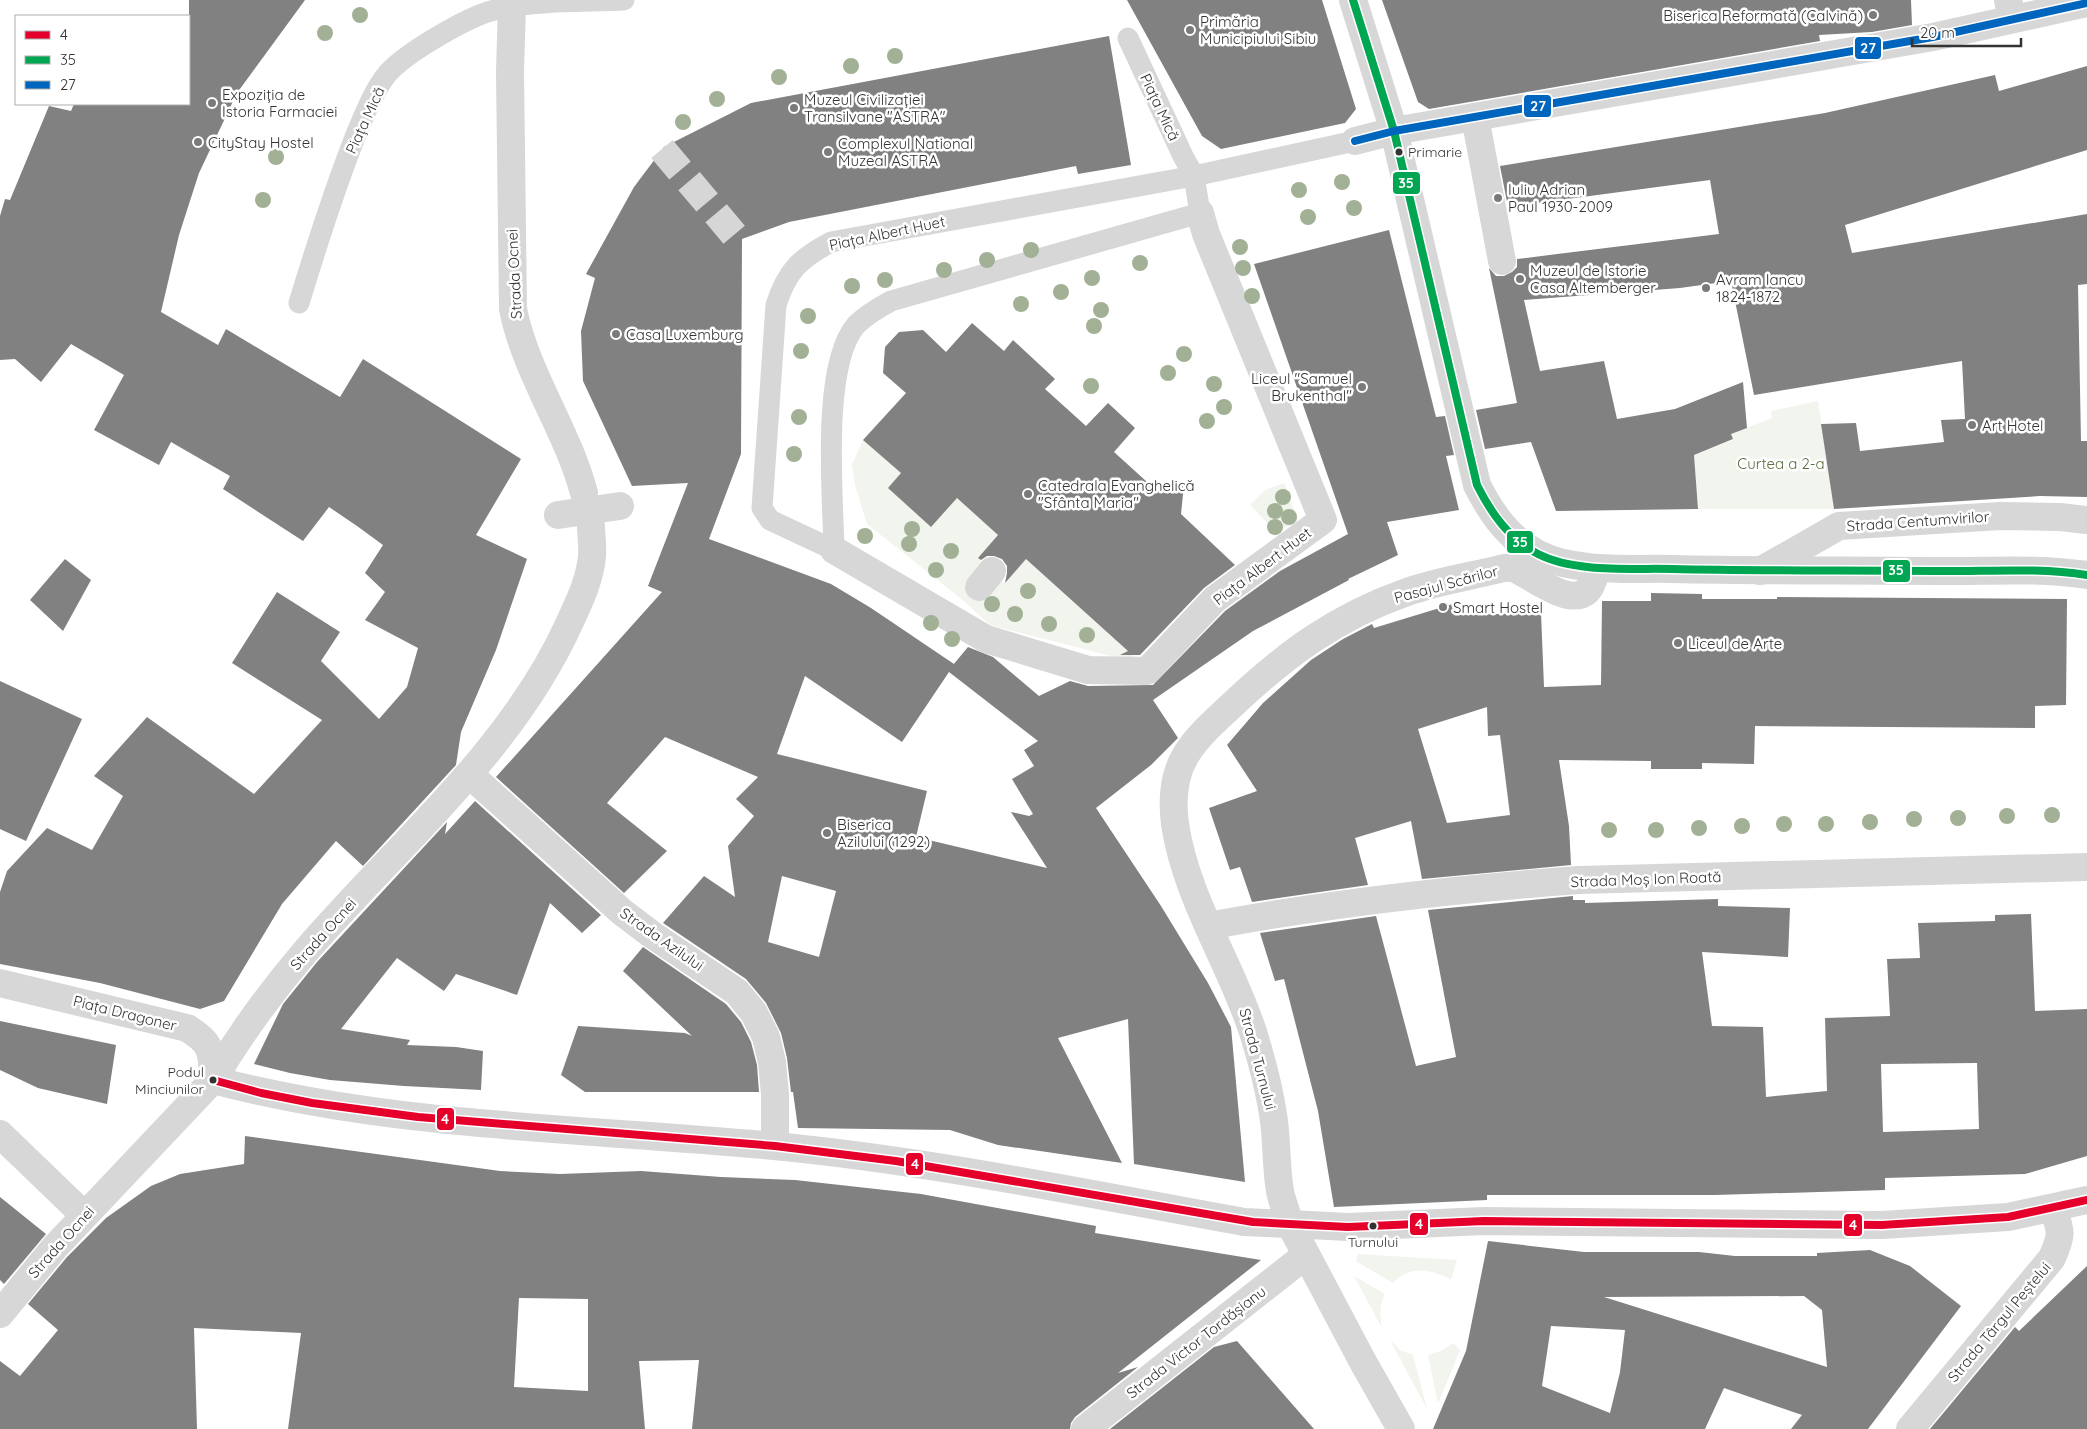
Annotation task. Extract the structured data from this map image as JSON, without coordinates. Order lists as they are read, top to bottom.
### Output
{
  "streets": {
    "street": [
      "Piața Albert Huet",
      "Strada Ocnei",
      "Strada Centumvirilor",
      "Pasajul Scărilor",
      "Strada Moș Ion Roată",
      "Strada Azilului",
      "Piața Dragoner",
      "Strada Turnului",
      "Strada Târgul Peștelui",
      "Strada Victor Tordășianu"
    ],
    "lane": ["Piața Mică"]
  },
  "crossings": [
    ["Piața Mică", "Piața Albert Huet"],
    ["Piața Mică", "Strada Ocnei"],
    ["Strada Ocnei", "Strada Azilului"],
    ["Strada Ocnei", "Piața Dragoner"],
    ["Pasajul Scărilor", "Strada Turnului"],
    ["Strada Moș Ion Roată", "Strada Turnului"],
    ["Strada Turnului", "Strada Victor Tordășianu"]
  ],
  "parks": ["Curtea a 2-a"],
  "places": [
    "Biserica Reformată (Calvină)",
    "Primăria Municipiului Sibiu",
    "Expoziția de Istoria Farmaciei",
    "Muzeul Civilizației Transilvane \"ASTRA\"",
    "CityStay Hostel",
    "Complexul National Muzeal ASTRA",
    "Primarie",
    "Iuliu Adrian Paul 1930-2009",
    "Muzeul de Istorie Casa Altemberger",
    "Avram Iancu 1824-1872",
    "Casa Luxemburg",
    "Liceul \"Samuel Brukenthal\"",
    "Art Hotel",
    "Catedrala Evanghelică \"Sfânta Maria\"",
    "Smart Hostel",
    "Liceul de Arte",
    "Biserica Azilului (1292)",
    "Podul Minciunilor",
    "Turnului"
  ],
  "lines": ["transit line 35", "transit line 27", "transit line 4"],
  "legend": ["4", "35", "27"],
  "scale_bar": "20 m"
}
